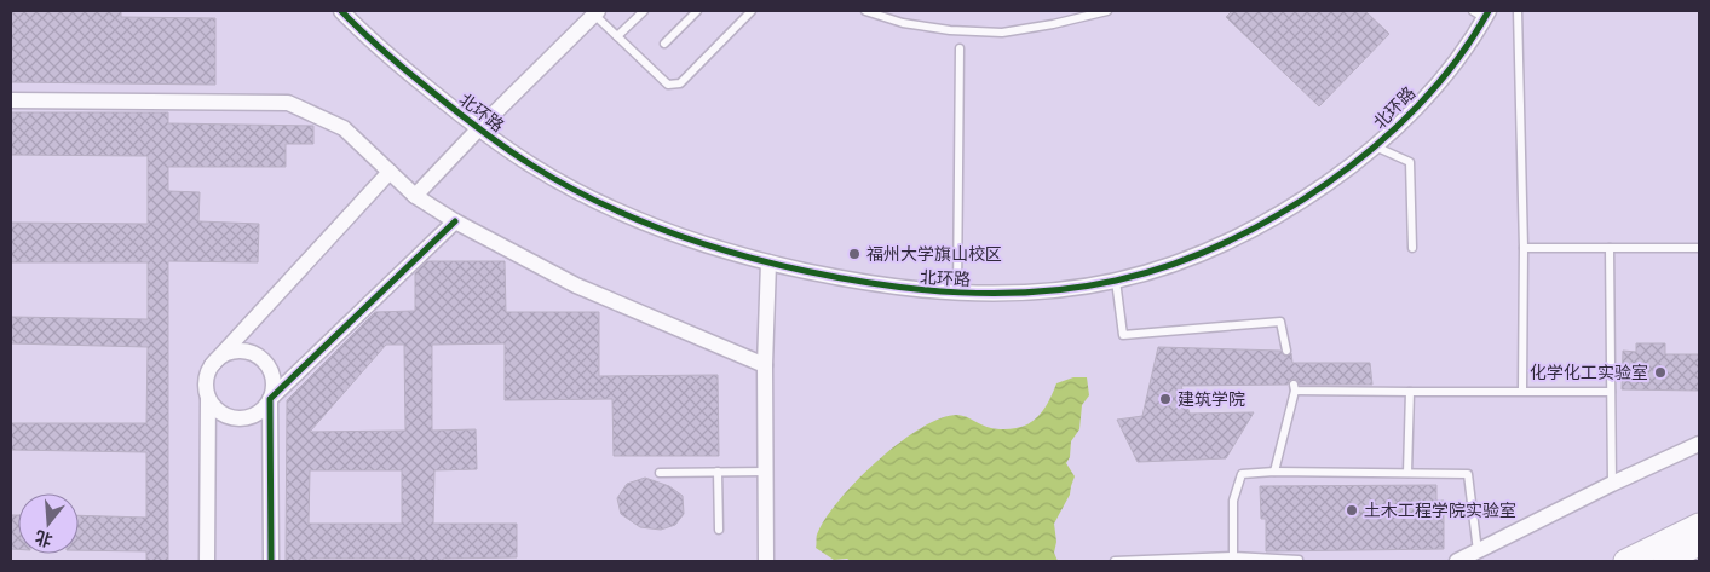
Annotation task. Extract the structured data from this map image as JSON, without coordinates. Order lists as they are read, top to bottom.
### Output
{
  "streets": {
    "street": ["北环路"]
  },
  "places": [
    "福州大学旗山校区",
    "化学化工实验室",
    "建筑学院",
    "土木工程学院实验室"
  ],
  "north": "bottom"
}
